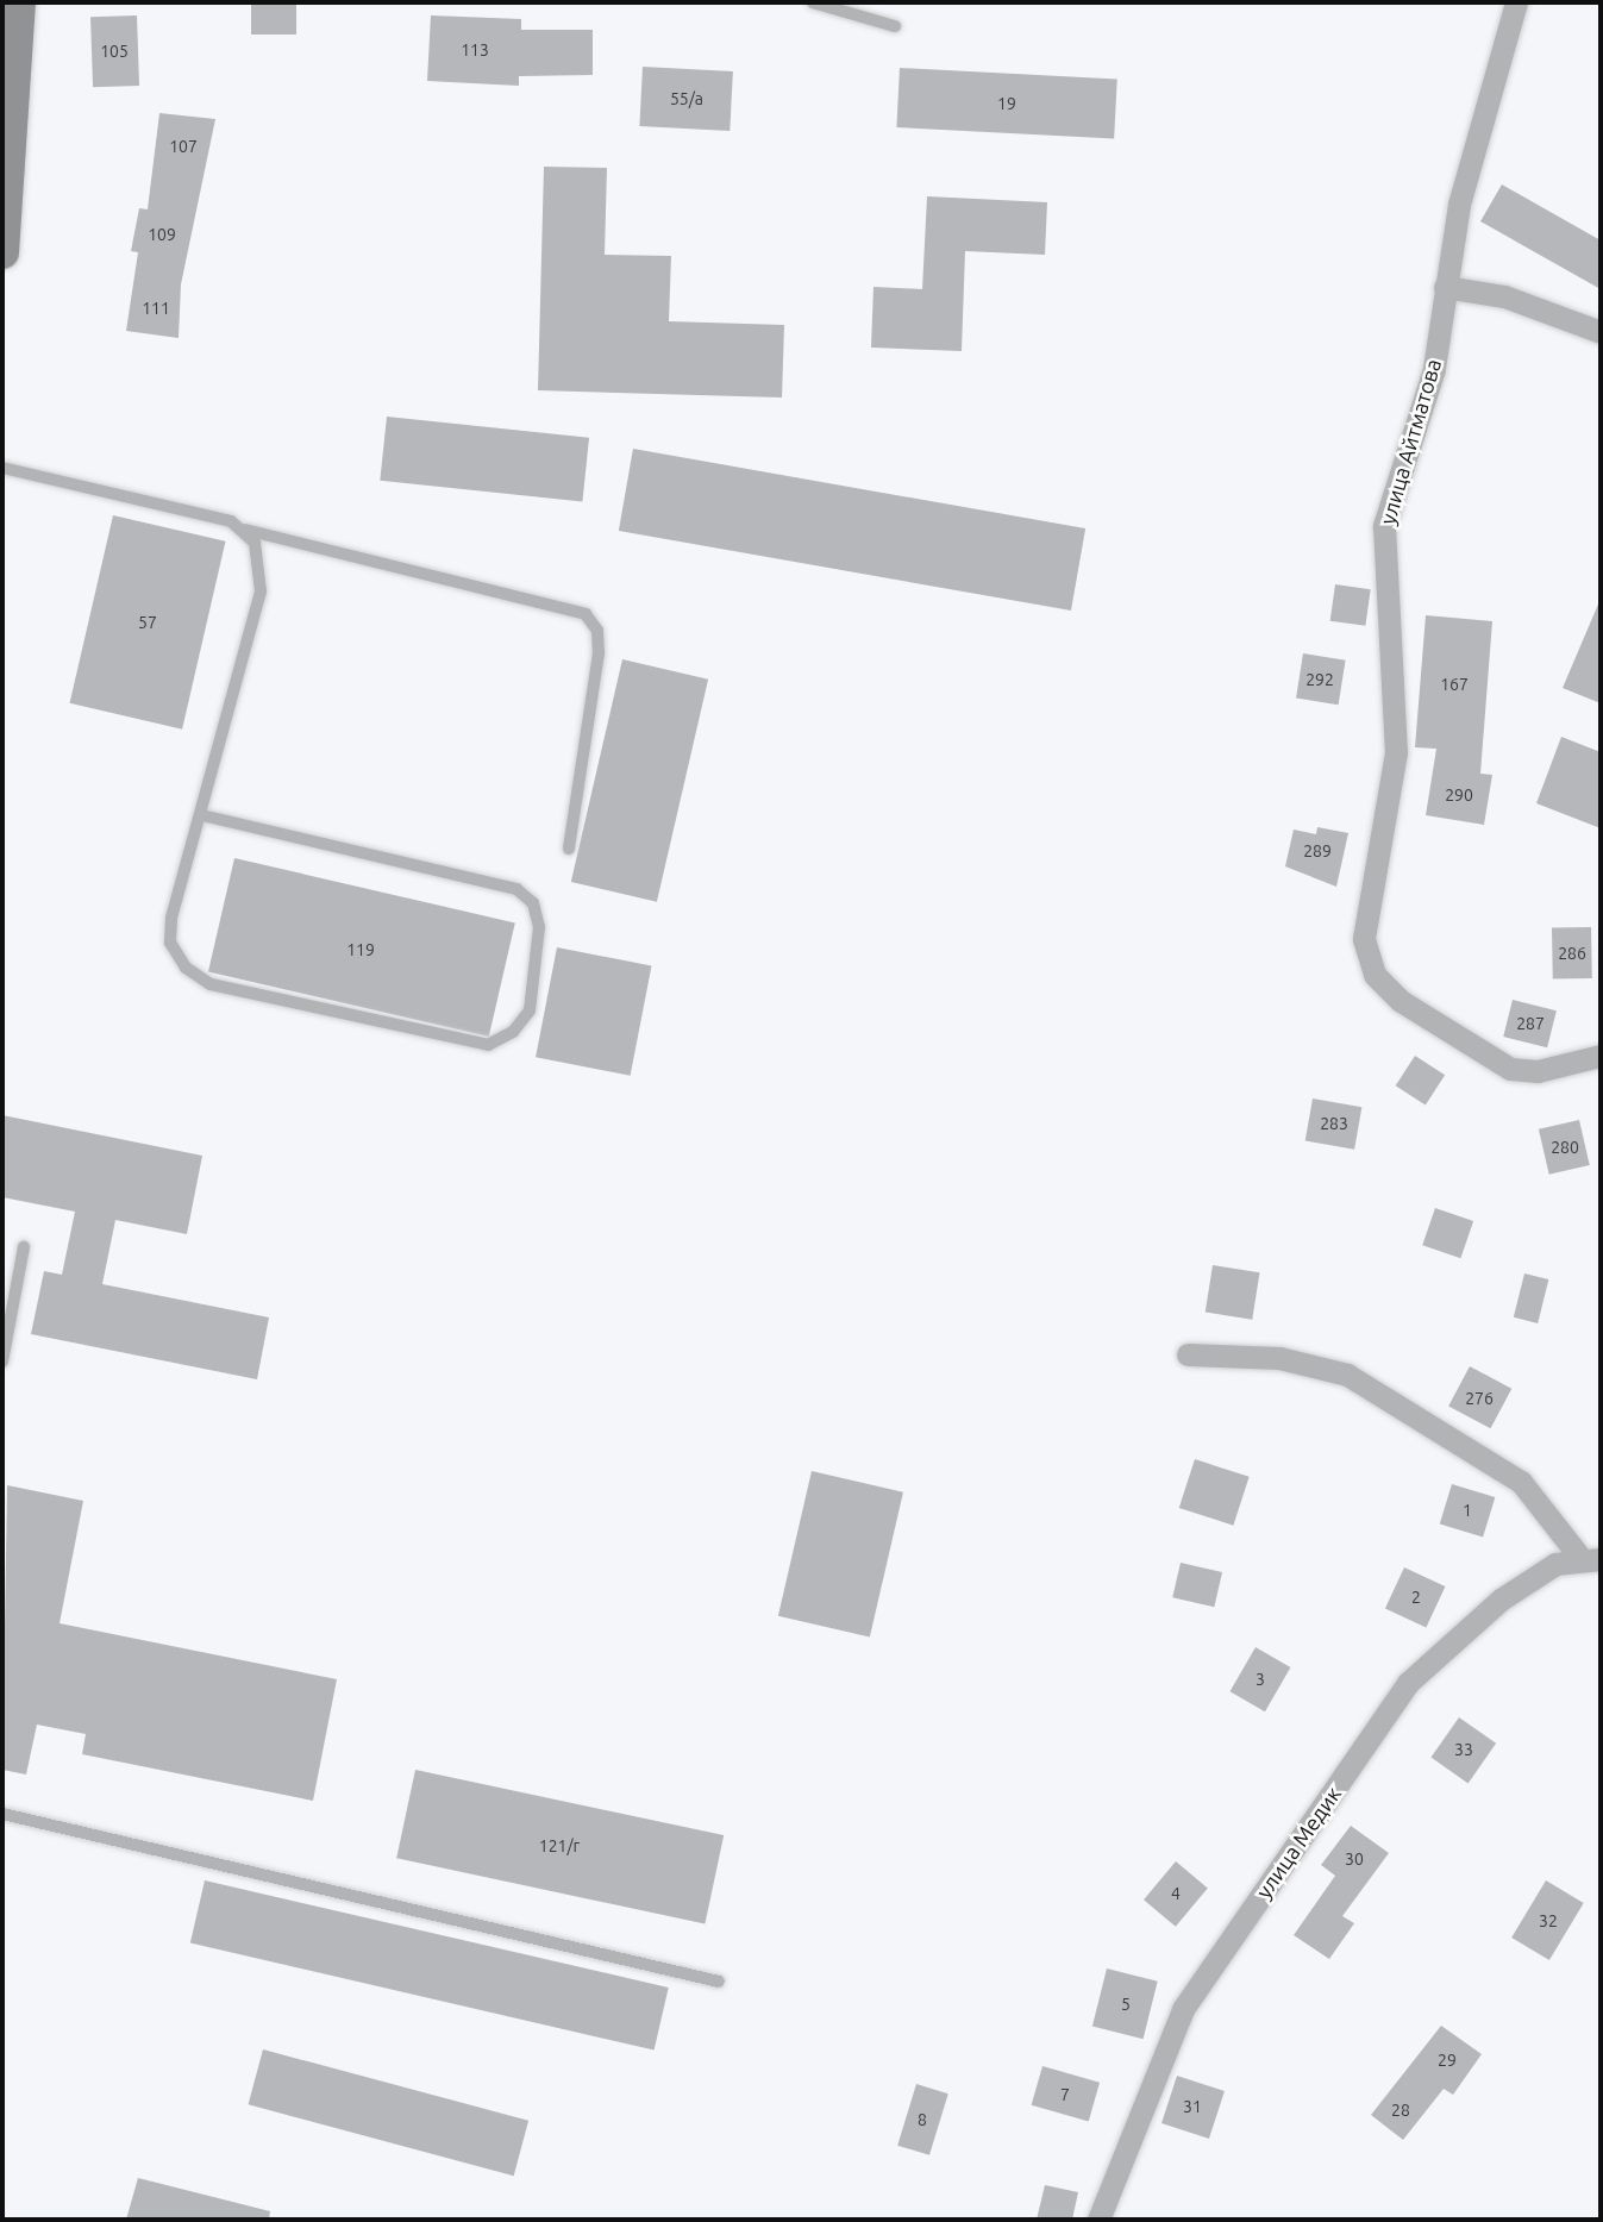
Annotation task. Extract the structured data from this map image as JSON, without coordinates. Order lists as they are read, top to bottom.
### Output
{
  "streets": {
    "street": ["улица Айтматова", "улица Медик"]
  },
  "house_numbers": [
    "113",
    "105",
    "55/а",
    "19",
    "107",
    "109",
    "111",
    "57",
    "292",
    "167",
    "290",
    "289",
    "119",
    "286",
    "287",
    "283",
    "280",
    "276",
    "1",
    "2",
    "3",
    "33",
    "121/г",
    "30",
    "4",
    "32",
    "5",
    "29",
    "7",
    "31",
    "28",
    "8"
  ]
}
